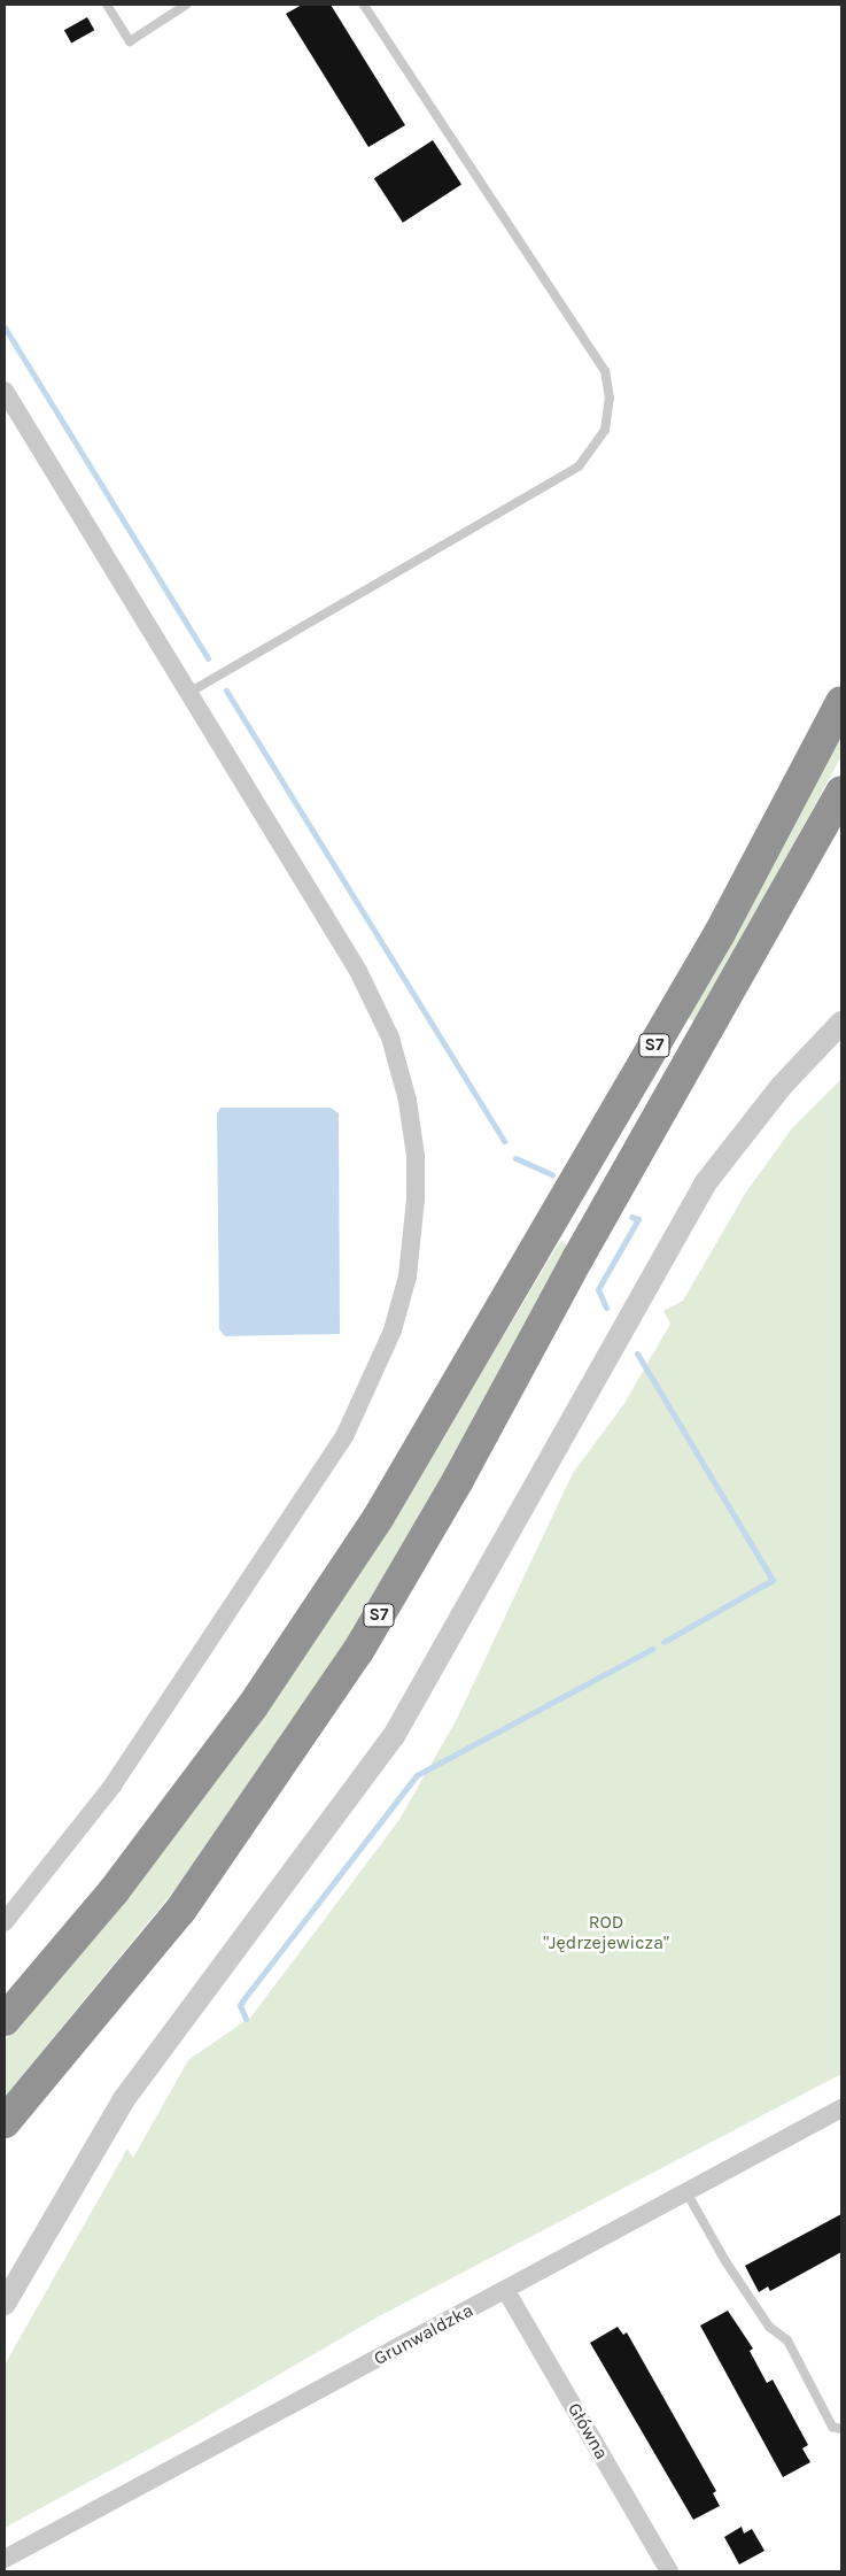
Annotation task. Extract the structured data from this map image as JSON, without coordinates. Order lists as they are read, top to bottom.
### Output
{
  "streets": {
    "highway": ["S7"],
    "street": ["Grunwaldzka", "Główna"]
  },
  "crossings": [
    ["Grunwaldzka", "Główna"]
  ],
  "parks": ["ROD \"Jędrzejewicza\""]
}
